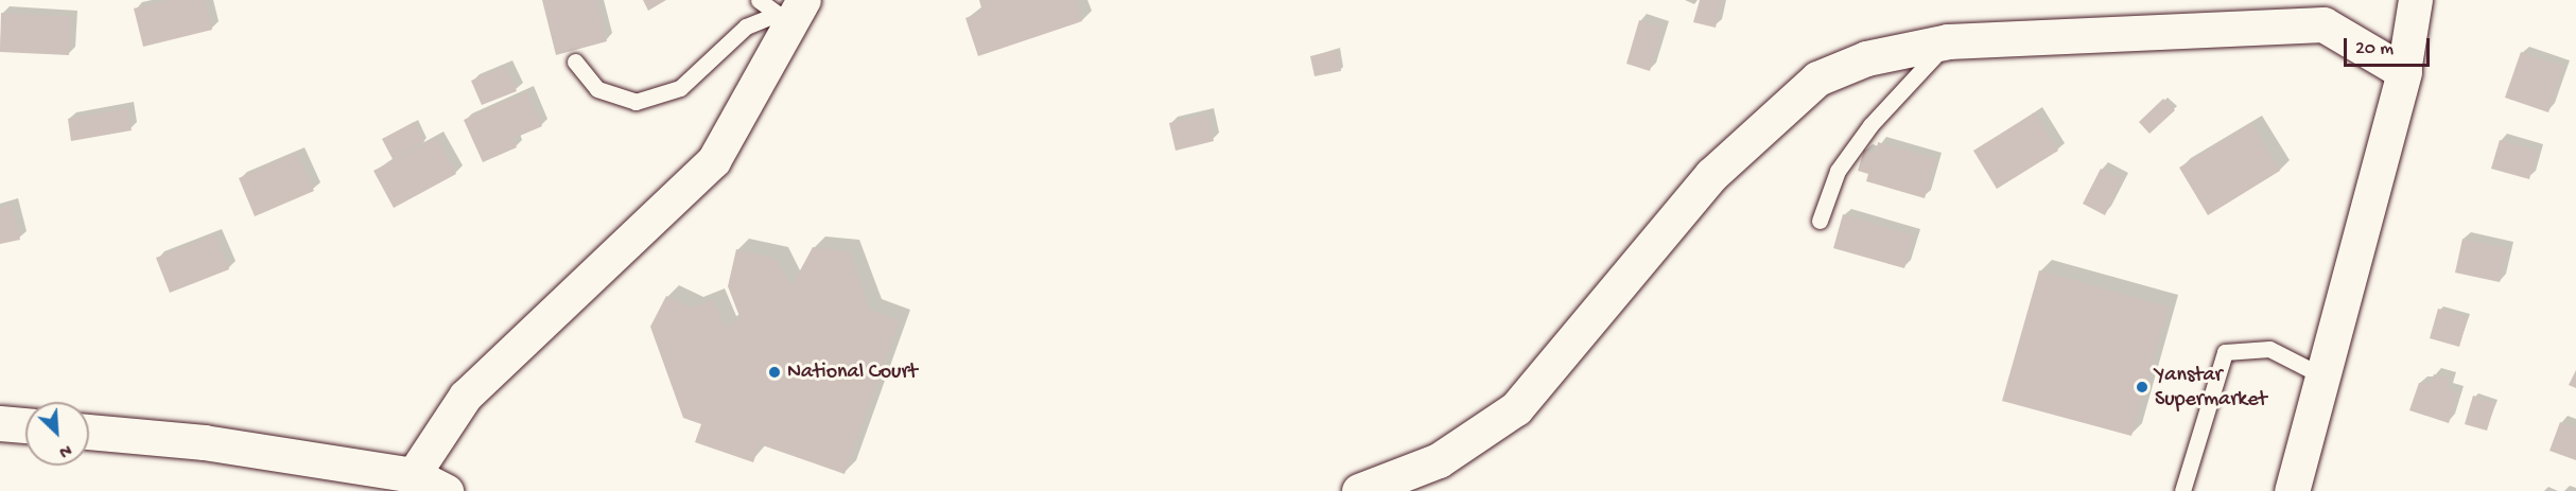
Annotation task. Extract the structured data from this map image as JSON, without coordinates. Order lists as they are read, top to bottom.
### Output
{
  "places": ["National Court", "Yanstar Supermarket"],
  "scale_bar": "20 m",
  "north": "bottom right"
}
